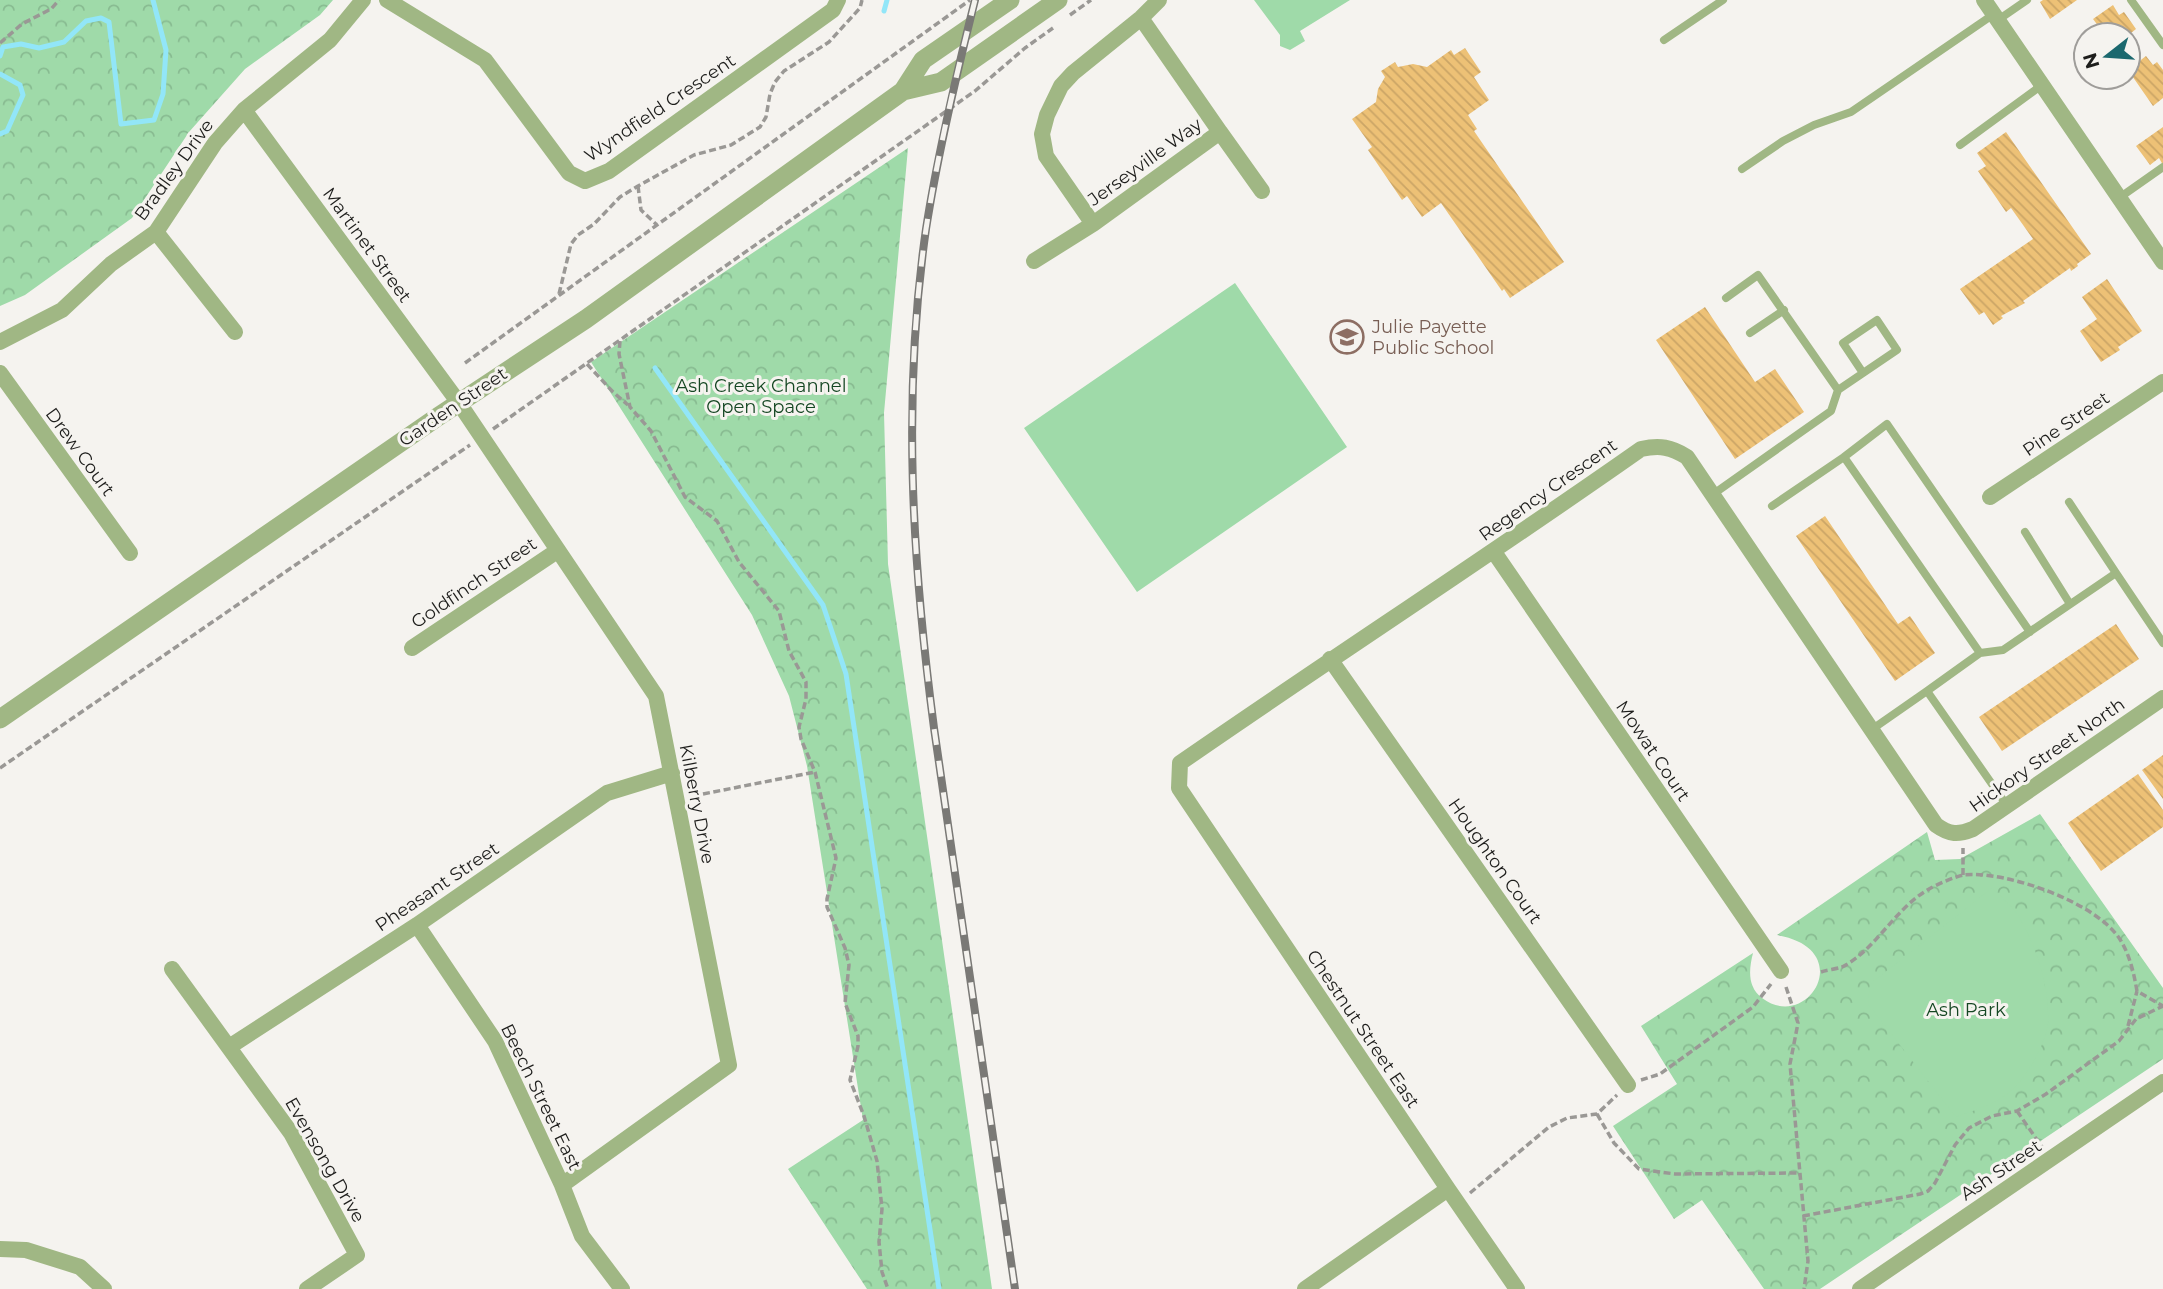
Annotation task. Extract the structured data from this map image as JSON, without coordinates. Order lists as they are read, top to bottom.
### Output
{
  "streets": {
    "street": [
      "Wyndfield Crescent",
      "Jerseyville Way",
      "Bradley Drive",
      "Martinet Street",
      "Garden Street",
      "Pine Street",
      "Drew Court",
      "Regency Crescent",
      "Goldfinch Street",
      "Mowat Court",
      "Hickory Street North",
      "Kilberry Drive",
      "Houghton Court",
      "Pheasant Street",
      "Chestnut Street East",
      "Beech Street East",
      "Evensong Drive",
      "Ash Street"
    ]
  },
  "crossings": [
    ["Bradley Drive", "Martinet Street"],
    ["Martinet Street", "Garden Street"],
    ["Martinet Street", "Kilberry Drive"],
    ["Garden Street", "Kilberry Drive"],
    ["Regency Crescent", "Mowat Court"],
    ["Regency Crescent", "Hickory Street North"],
    ["Regency Crescent", "Houghton Court"],
    ["Regency Crescent", "Chestnut Street East"],
    ["Goldfinch Street", "Kilberry Drive"],
    ["Kilberry Drive", "Pheasant Street"],
    ["Kilberry Drive", "Beech Street East"],
    ["Pheasant Street", "Beech Street East"],
    ["Pheasant Street", "Evensong Drive"]
  ],
  "parks": ["Ash Creek Channel Open Space", "Ash Park"],
  "places": {
    "school or university": ["Julie Payette Public School"]
  },
  "north": "left"
}
